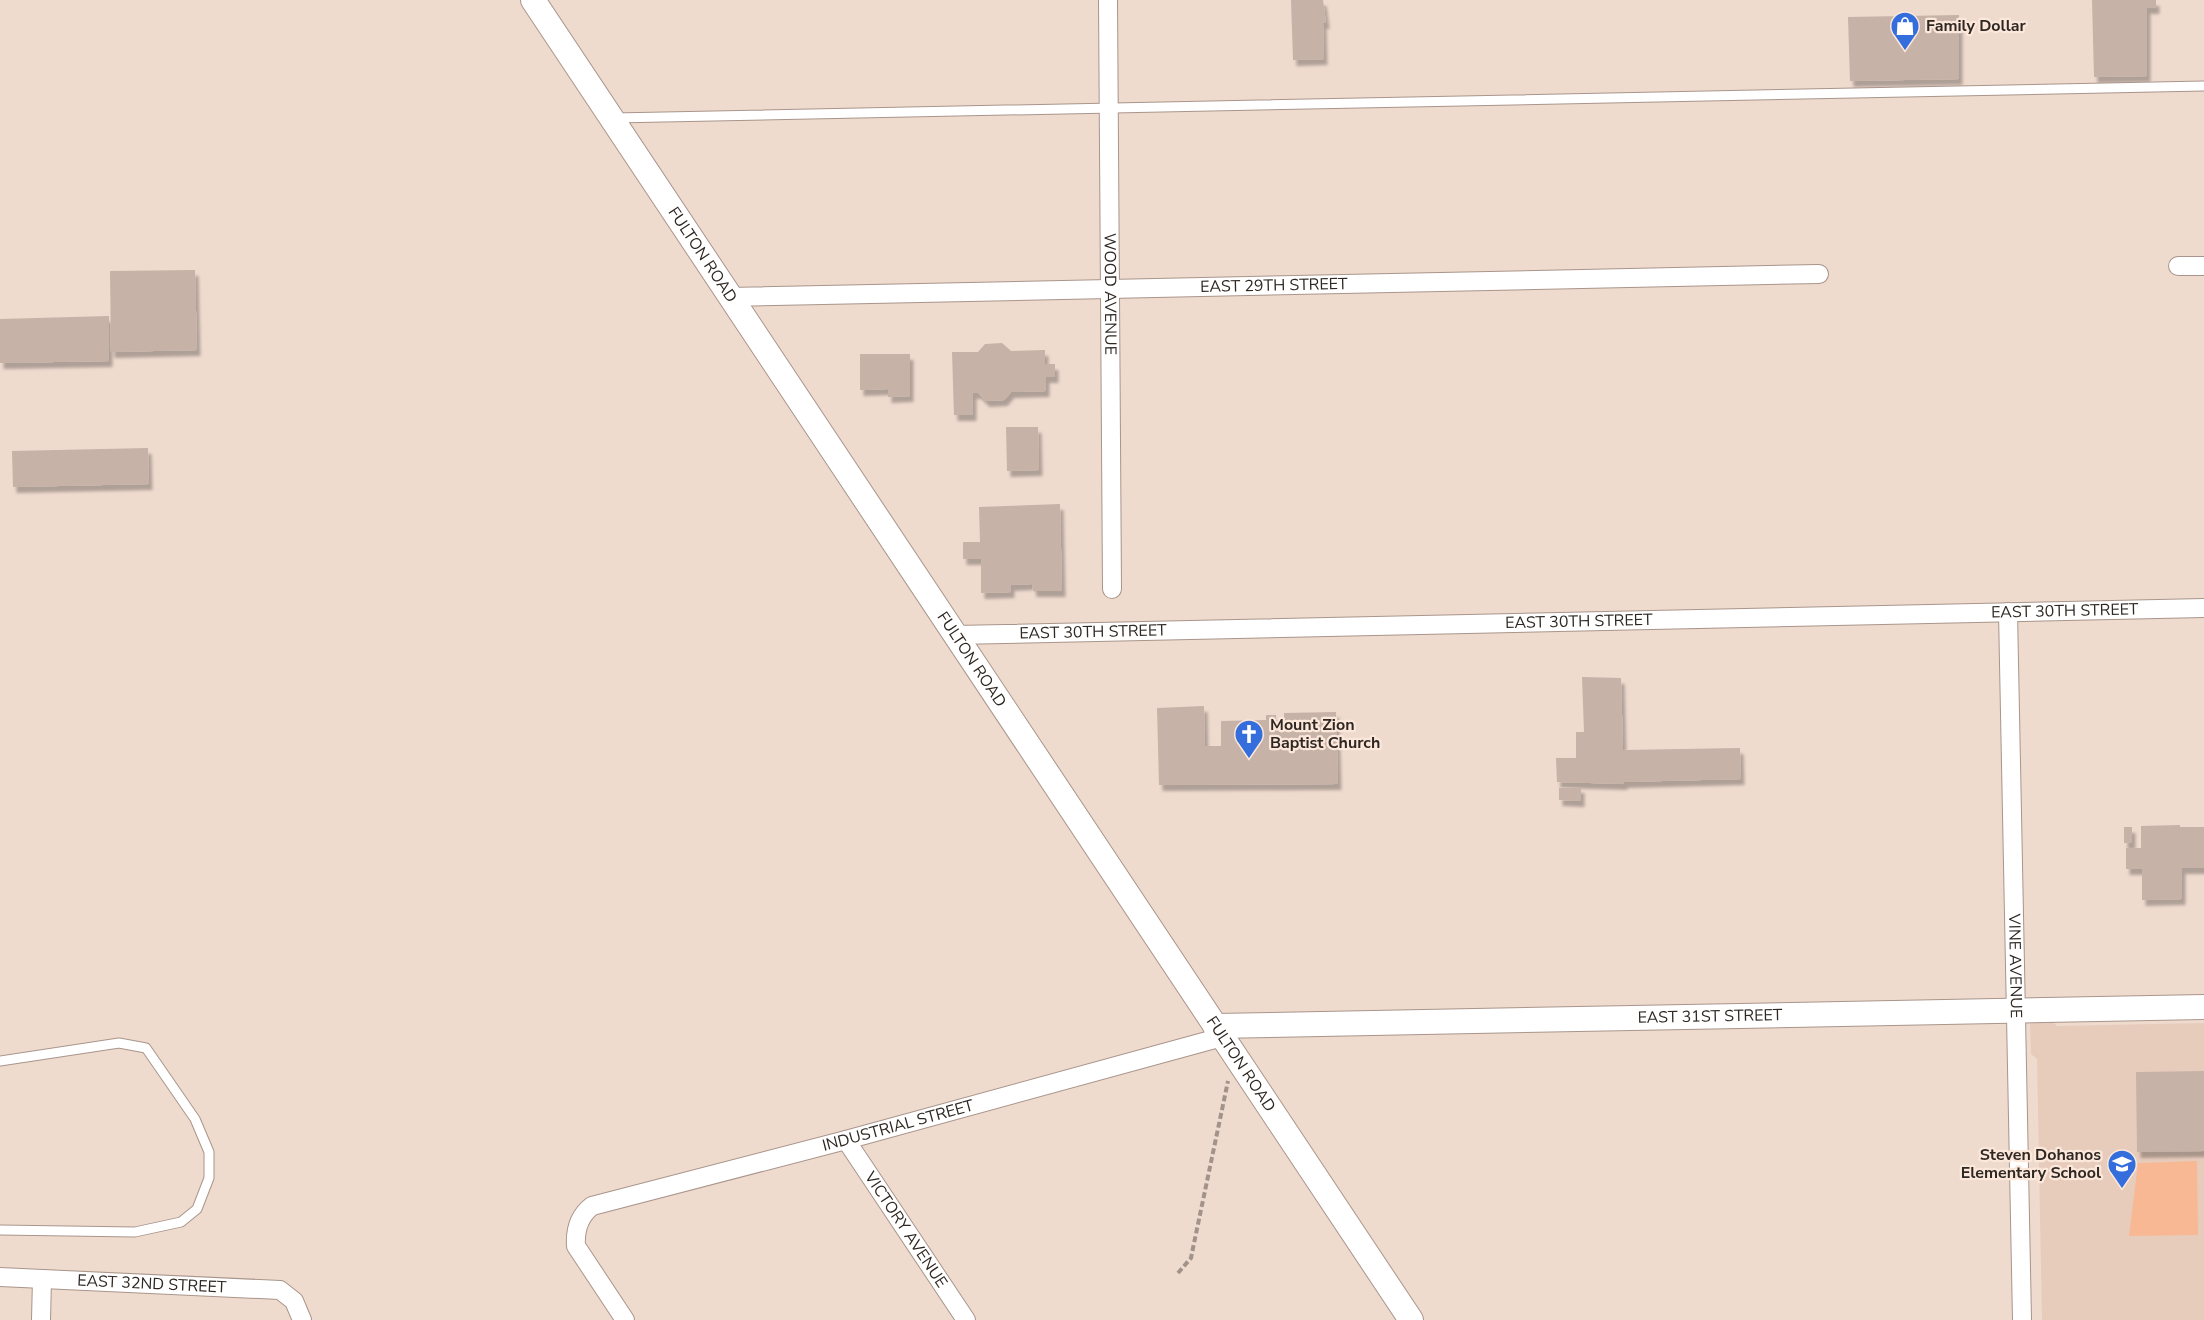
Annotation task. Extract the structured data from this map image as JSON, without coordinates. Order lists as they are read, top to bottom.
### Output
{
  "streets": {
    "street": [
      "FULTON ROAD",
      "EAST 29TH STREET",
      "WOOD AVENUE",
      "EAST 30TH STREET",
      "VINE AVENUE",
      "EAST 31ST STREET",
      "INDUSTRIAL STREET",
      "VICTORY AVENUE",
      "EAST 32ND STREET"
    ]
  },
  "crossings": [
    ["FULTON ROAD", "EAST 29TH STREET"],
    ["FULTON ROAD", "EAST 30TH STREET"],
    ["FULTON ROAD", "EAST 31ST STREET"],
    ["FULTON ROAD", "INDUSTRIAL STREET"],
    ["EAST 29TH STREET", "WOOD AVENUE"],
    ["EAST 30TH STREET", "VINE AVENUE"],
    ["VINE AVENUE", "EAST 31ST STREET"],
    ["EAST 31ST STREET", "INDUSTRIAL STREET"],
    ["INDUSTRIAL STREET", "VICTORY AVENUE"]
  ],
  "places": {
    "shop": ["Family Dollar"],
    "church": ["Mount Zion Baptist Church"],
    "school or university": ["Steven Dohanos Elementary School"]
  }
}
